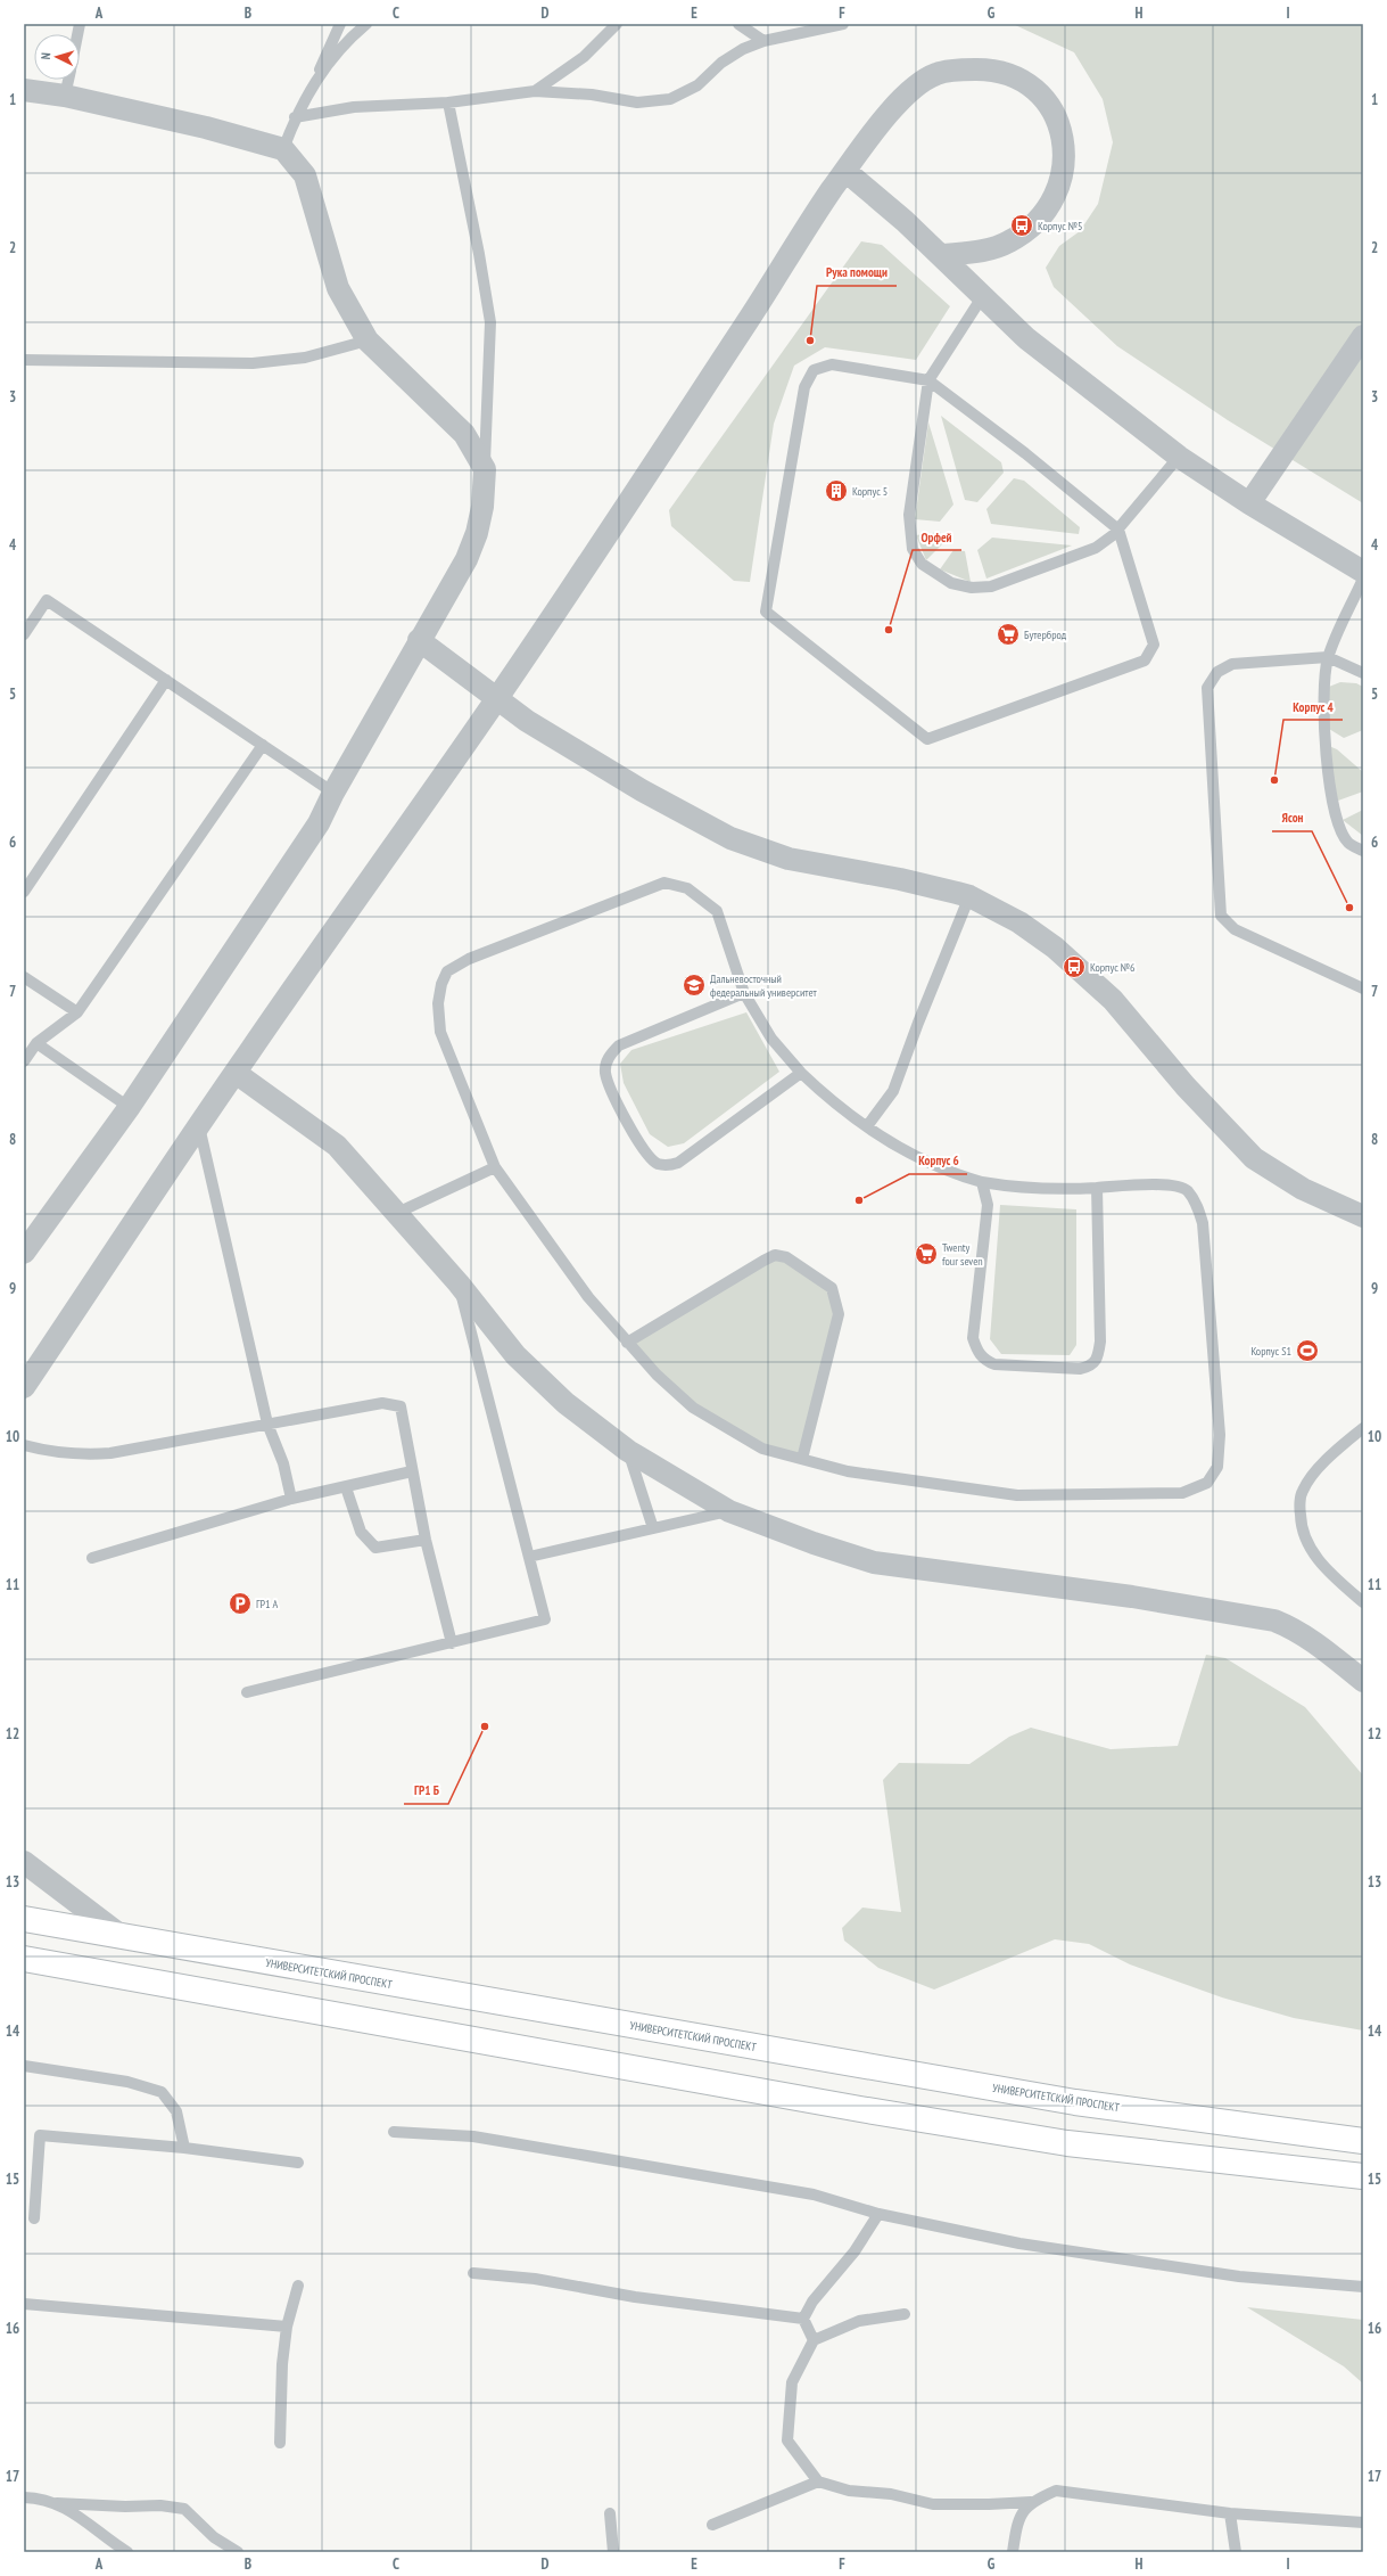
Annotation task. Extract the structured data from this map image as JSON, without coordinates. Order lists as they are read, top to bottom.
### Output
{
  "streets": {
    "main road": ["УНИВЕРСИТЕТСКИЙ ПРОСПЕКТ"]
  },
  "places": {
    "bus stop": ["Корпус №5", "Корпус №6"],
    "other": [
      "Рука помощи",
      "Орфей",
      "Корпус 4",
      "Ясон",
      "Корпус 6",
      "ГР1 Б"
    ],
    "building": ["Корпус 5"],
    "supermarket": ["Бутерброд", "Twenty four seven"],
    "school or university": ["Дальневосточный федеральный университет"],
    "sports": ["Корпус S1"],
    "parking": ["ГР1 А"]
  },
  "north": "left",
  "grid": {
    "columns": [
      "A",
      "B",
      "C",
      "D",
      "E",
      "F",
      "G",
      "H",
      "I"
    ],
    "rows": [
      "1",
      "2",
      "3",
      "4",
      "5",
      "6",
      "7",
      "8",
      "9",
      "10",
      "11",
      "12",
      "13",
      "14",
      "15",
      "16",
      "17"
    ]
  }
}
